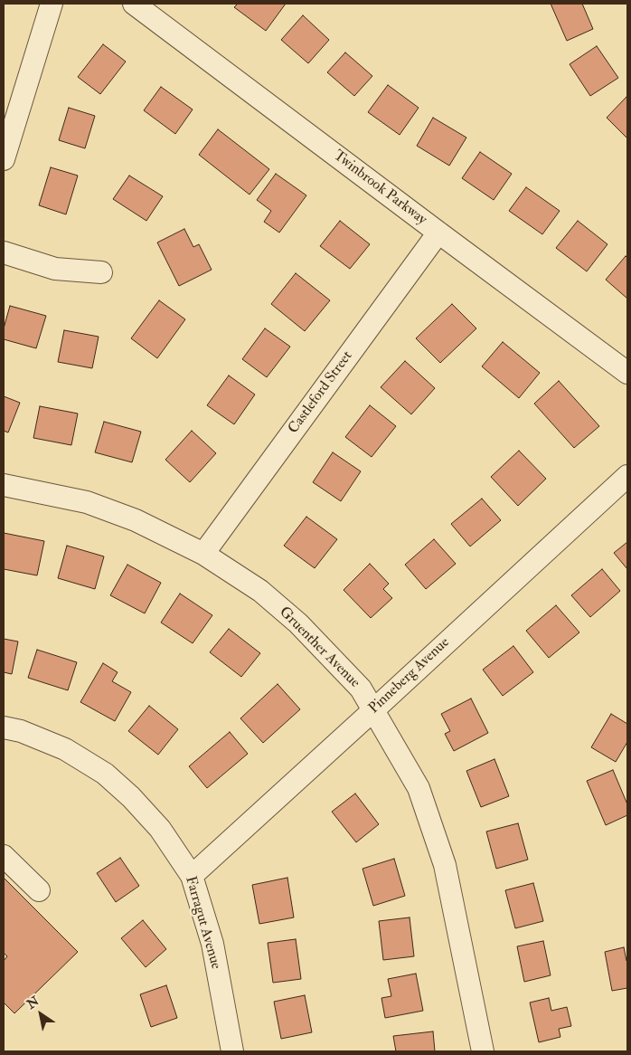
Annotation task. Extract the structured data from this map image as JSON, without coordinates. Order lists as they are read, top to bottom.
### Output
{
  "streets": {
    "street": [
      "Twinbrook Parkway",
      "Castleford Street",
      "Gruenther Avenue",
      "Pinneberg Avenue",
      "Farragut Avenue"
    ]
  },
  "crossings": [
    ["Twinbrook Parkway", "Castleford Street"],
    ["Castleford Street", "Gruenther Avenue"],
    ["Gruenther Avenue", "Pinneberg Avenue"],
    ["Pinneberg Avenue", "Farragut Avenue"]
  ],
  "north": "top left"
}
